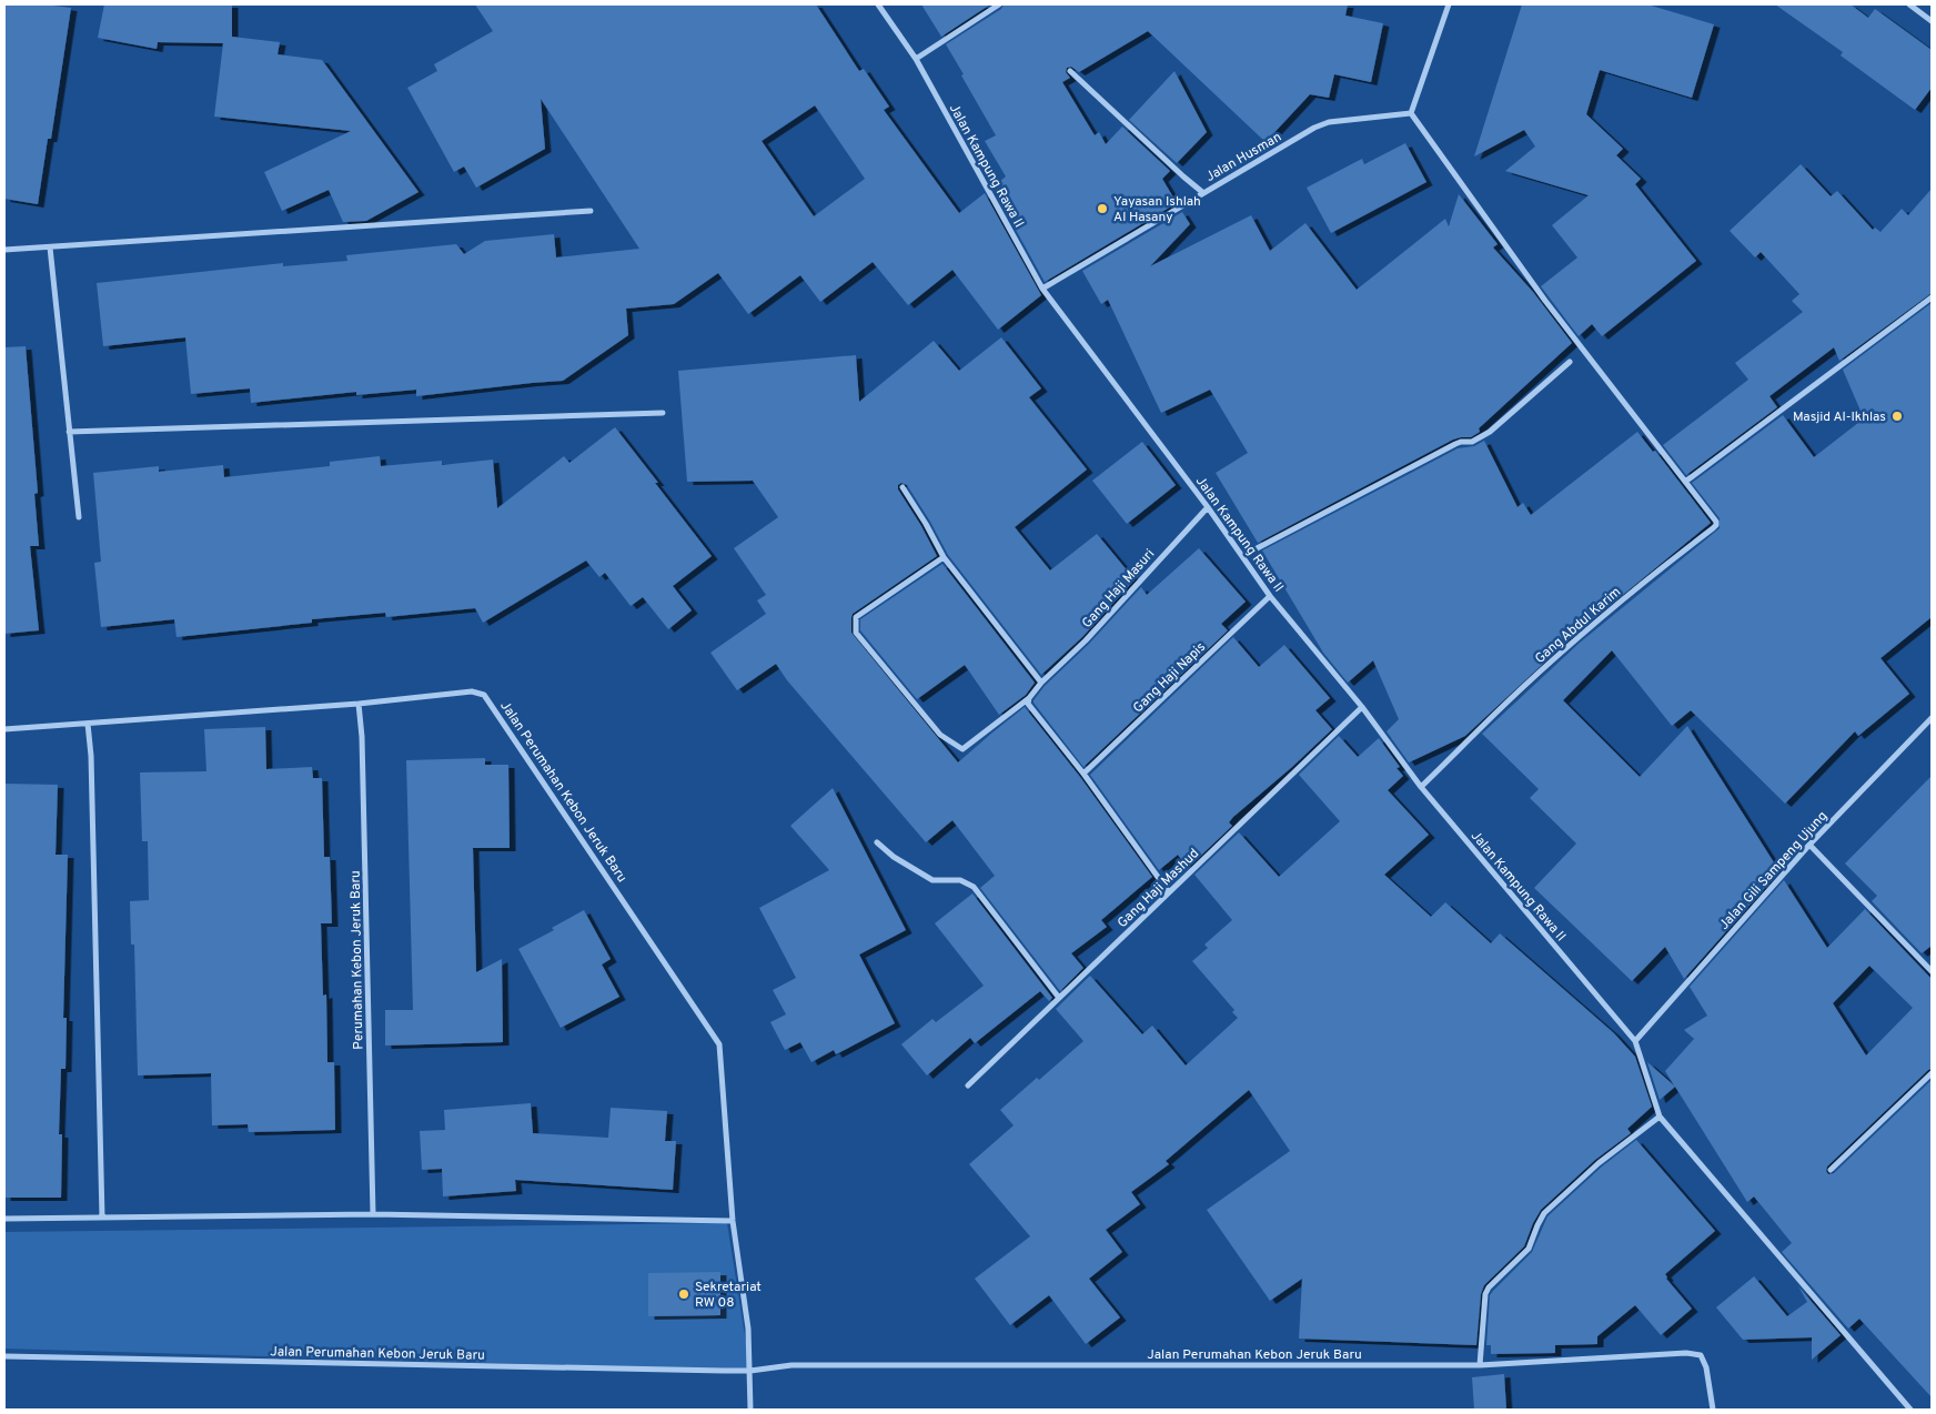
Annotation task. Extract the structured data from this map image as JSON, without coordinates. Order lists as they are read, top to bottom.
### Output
{
  "streets": {
    "street": [
      "Jalan Husman",
      "Jalan Kampung Rawa II",
      "Gang Haji Masuri",
      "Gang Abdul Karim",
      "Gang Haji Napis",
      "Jalan Perumahan Kebon Jeruk Baru",
      "Jalan Gili Sampeng Ujung",
      "Gang Haji Mashud",
      "Perumahan Kebon Jeruk Baru"
    ]
  },
  "crossings": [
    ["Jalan Husman", "Jalan Kampung Rawa II"],
    ["Jalan Kampung Rawa II", "Gang Haji Masuri"],
    ["Jalan Kampung Rawa II", "Gang Abdul Karim"],
    ["Jalan Kampung Rawa II", "Gang Haji Napis"],
    ["Jalan Kampung Rawa II", "Jalan Gili Sampeng Ujung"],
    ["Jalan Kampung Rawa II", "Gang Haji Mashud"],
    ["Jalan Perumahan Kebon Jeruk Baru", "Perumahan Kebon Jeruk Baru"]
  ],
  "places": ["Yayasan Ishlah Al Hasany", "Masjid Al-Ikhlas", "Sekretariat RW 08"]
}
